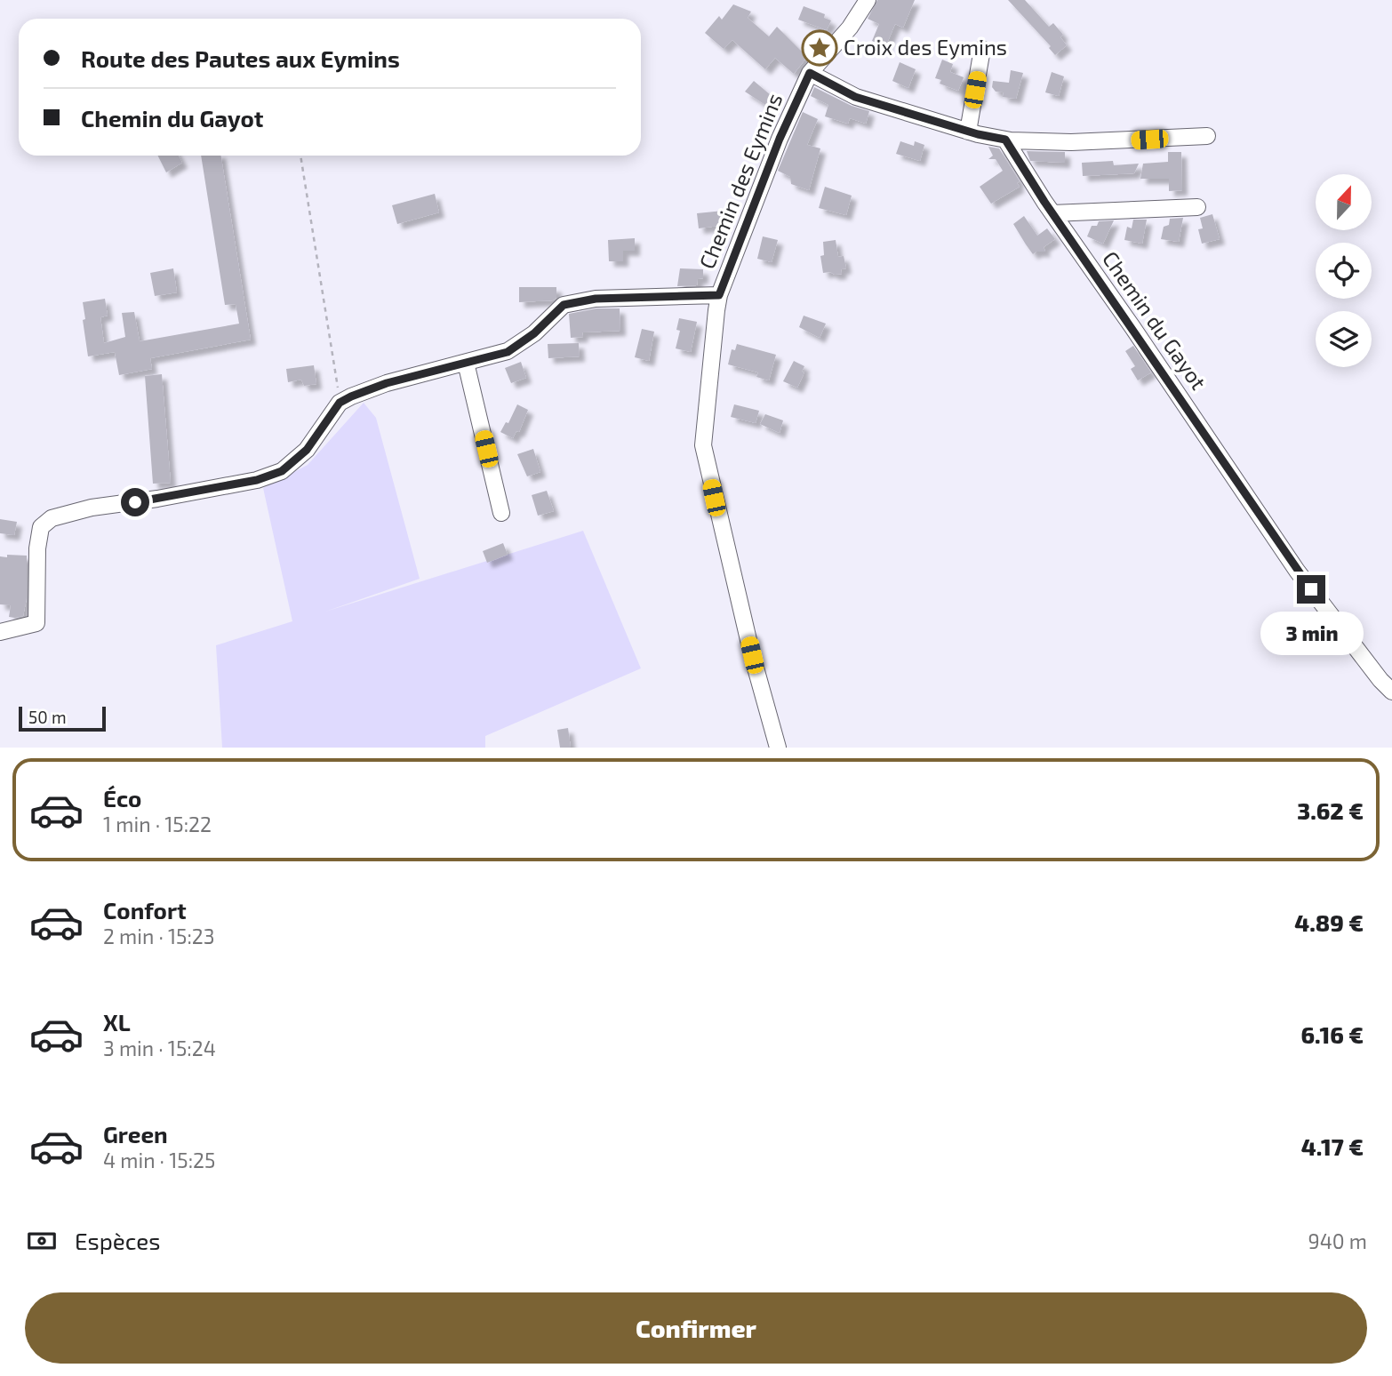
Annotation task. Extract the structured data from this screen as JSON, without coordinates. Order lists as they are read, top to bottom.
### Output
{
  "streets": {
    "street": ["Chemin des Eymins", "Chemin du Gayot"]
  },
  "places": {
    "place": ["Croix des Eymins"]
  },
  "scale_bar": "50 m",
  "north": "top",
  "page": {
    "banner": ["Route des Pautes aux Eymins", "Chemin du Gayot"],
    "bubble": "3 min",
    "scale": "50 m",
    "list": [
      {
        "name": "Éco",
        "note": "1 min · 15:22",
        "value": "3.62 €"
      },
      {
        "name": "Confort",
        "note": "2 min · 15:23",
        "value": "4.89 €"
      },
      {
        "name": "XL",
        "note": "3 min · 15:24",
        "value": "6.16 €"
      },
      {
        "name": "Green",
        "note": "4 min · 15:25",
        "value": "4.17 €"
      }
    ],
    "pay": ["Espèces", "940 m"],
    "buttons": "Confirmer"
  }
}
